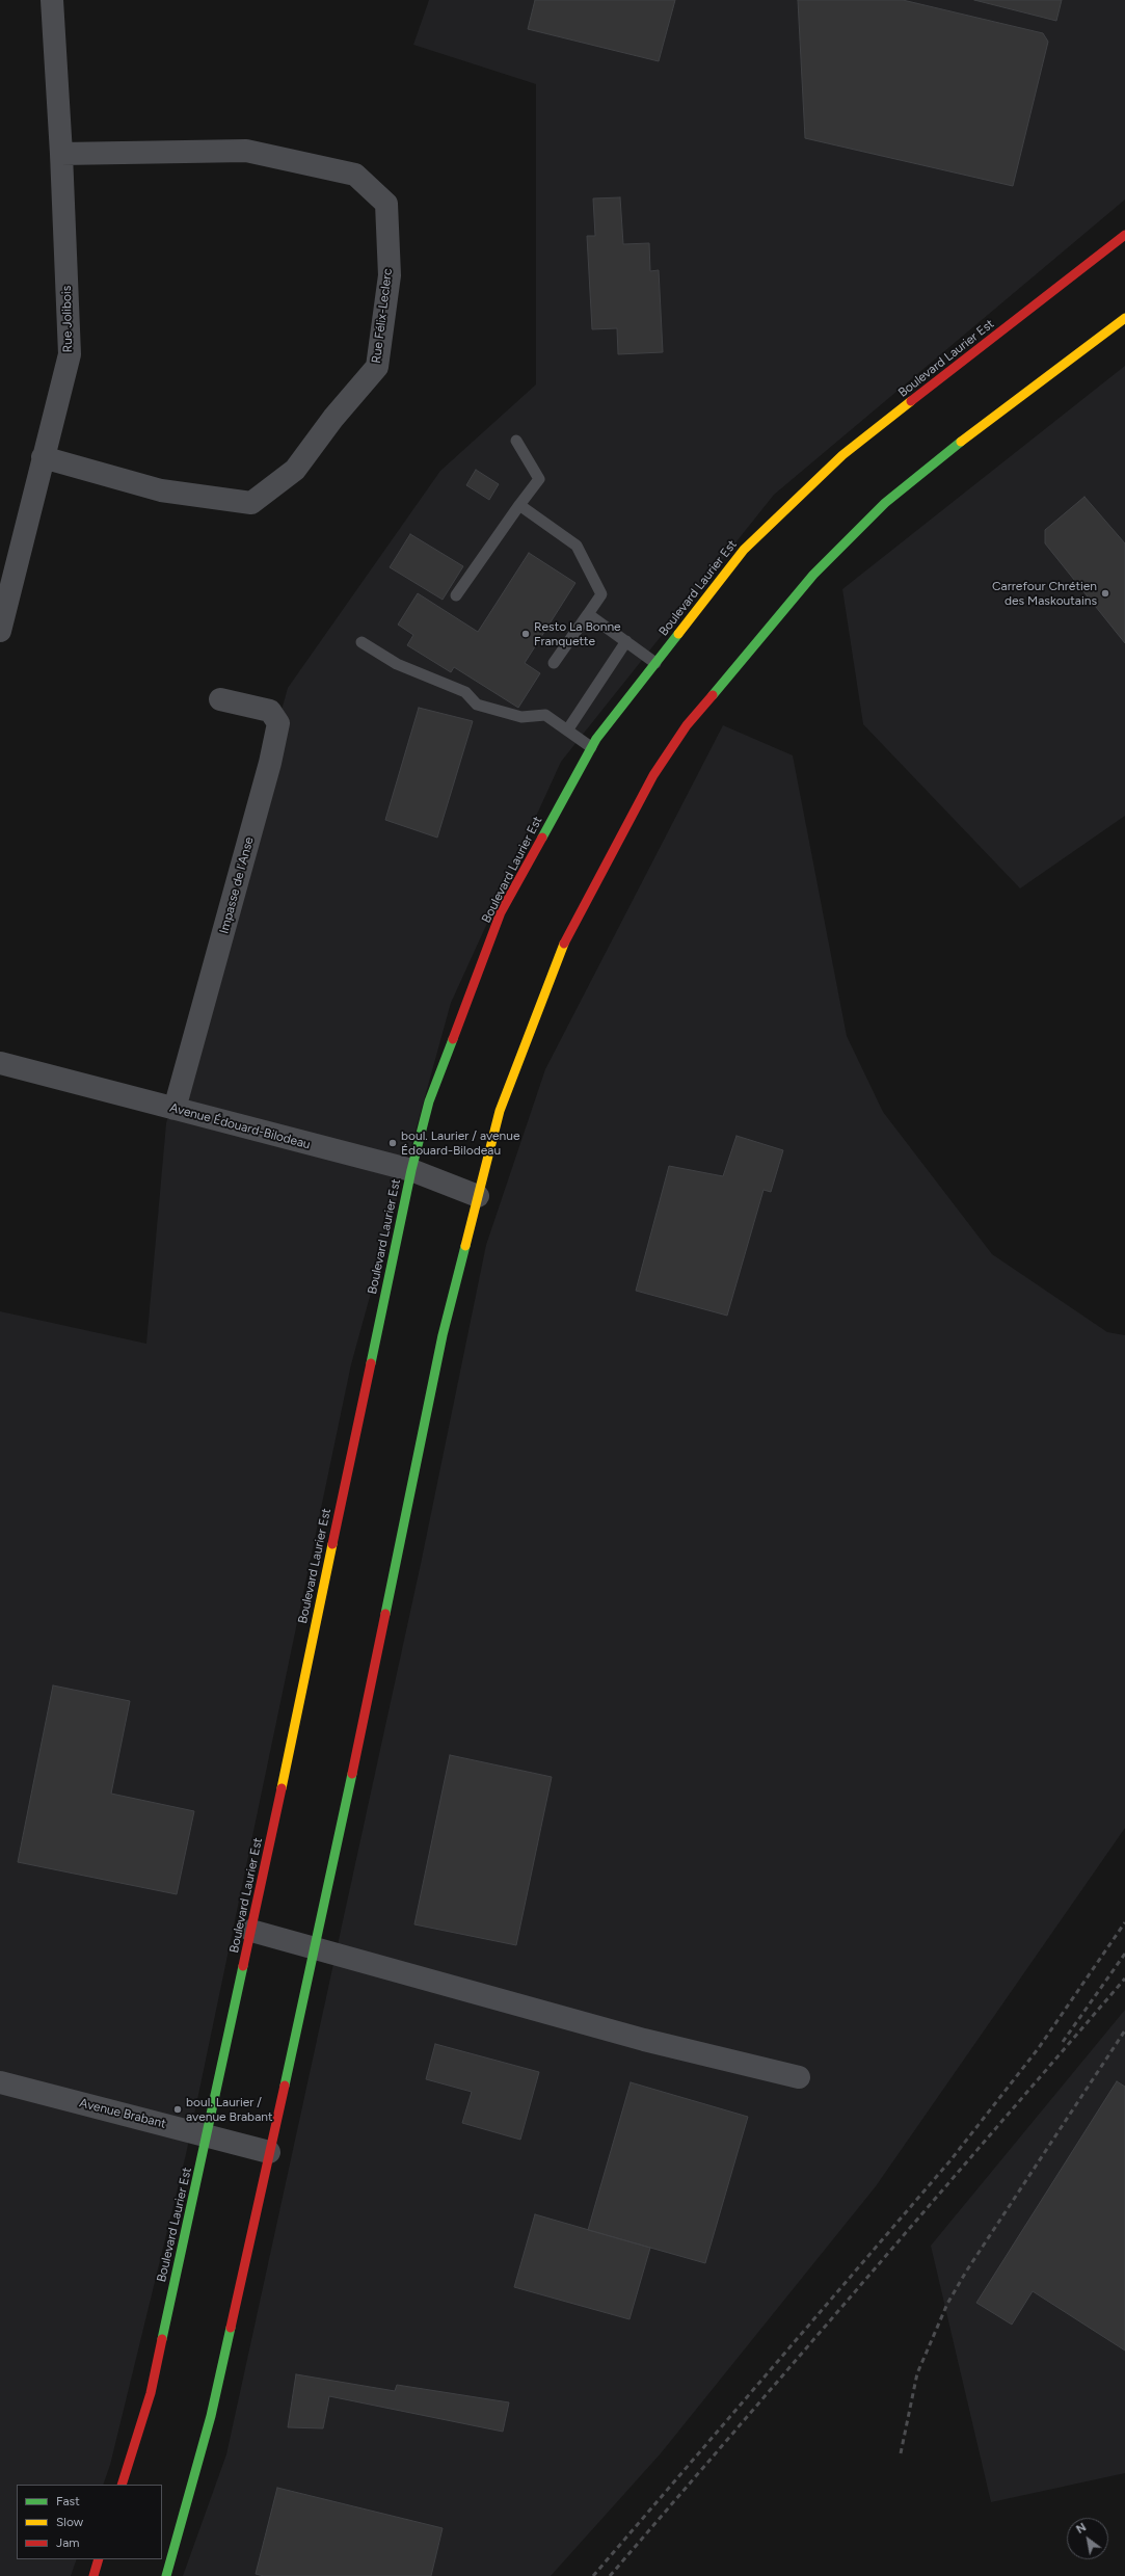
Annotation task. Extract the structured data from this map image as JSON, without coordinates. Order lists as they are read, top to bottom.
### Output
{
  "streets": {
    "main road": ["Boulevard Laurier Est"],
    "street": [
      "Rue Félix-Leclerc",
      "Rue Jolibois",
      "Impasse de l'Anse",
      "Avenue Édouard-Bilodeau",
      "Avenue Brabant"
    ]
  },
  "crossings": [
    ["Rue Félix-Leclerc", "Rue Jolibois"],
    ["Boulevard Laurier Est", "Avenue Édouard-Bilodeau"],
    ["Boulevard Laurier Est", "Avenue Brabant"],
    ["Impasse de l'Anse", "Avenue Édouard-Bilodeau"]
  ],
  "places": [
    "Carrefour Chrétien des Maskoutains",
    "Resto La Bonne Franquette",
    "boul. Laurier / avenue Édouard-Bilodeau",
    "boul. Laurier / avenue Brabant"
  ],
  "legend": ["Fast", "Slow", "Jam"],
  "north": "top left"
}
